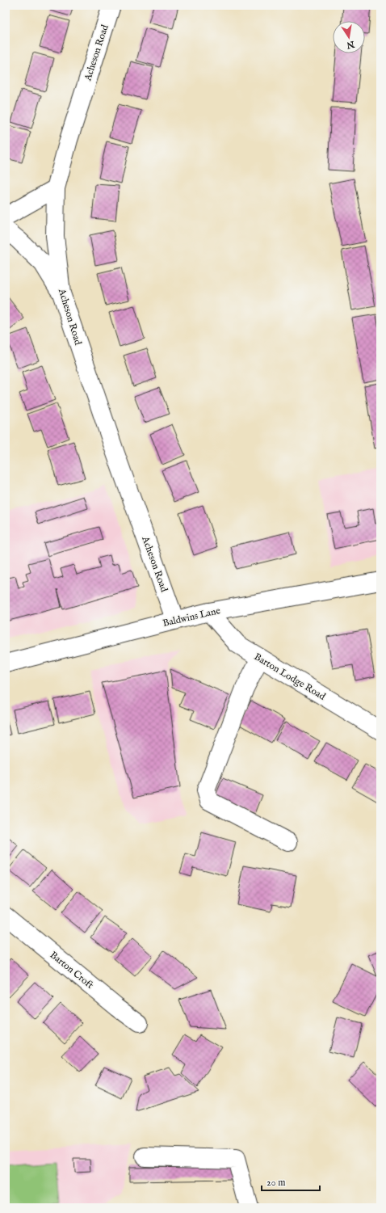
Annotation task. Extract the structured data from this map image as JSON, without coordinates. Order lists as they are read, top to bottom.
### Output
{
  "streets": {
    "street": [
      "Acheson Road",
      "Baldwins Lane",
      "Barton Lodge Road",
      "Barton Croft"
    ]
  },
  "crossings": [
    ["Acheson Road", "Baldwins Lane"],
    ["Baldwins Lane", "Barton Lodge Road"]
  ],
  "scale_bar": "20 m",
  "north": "bottom"
}
